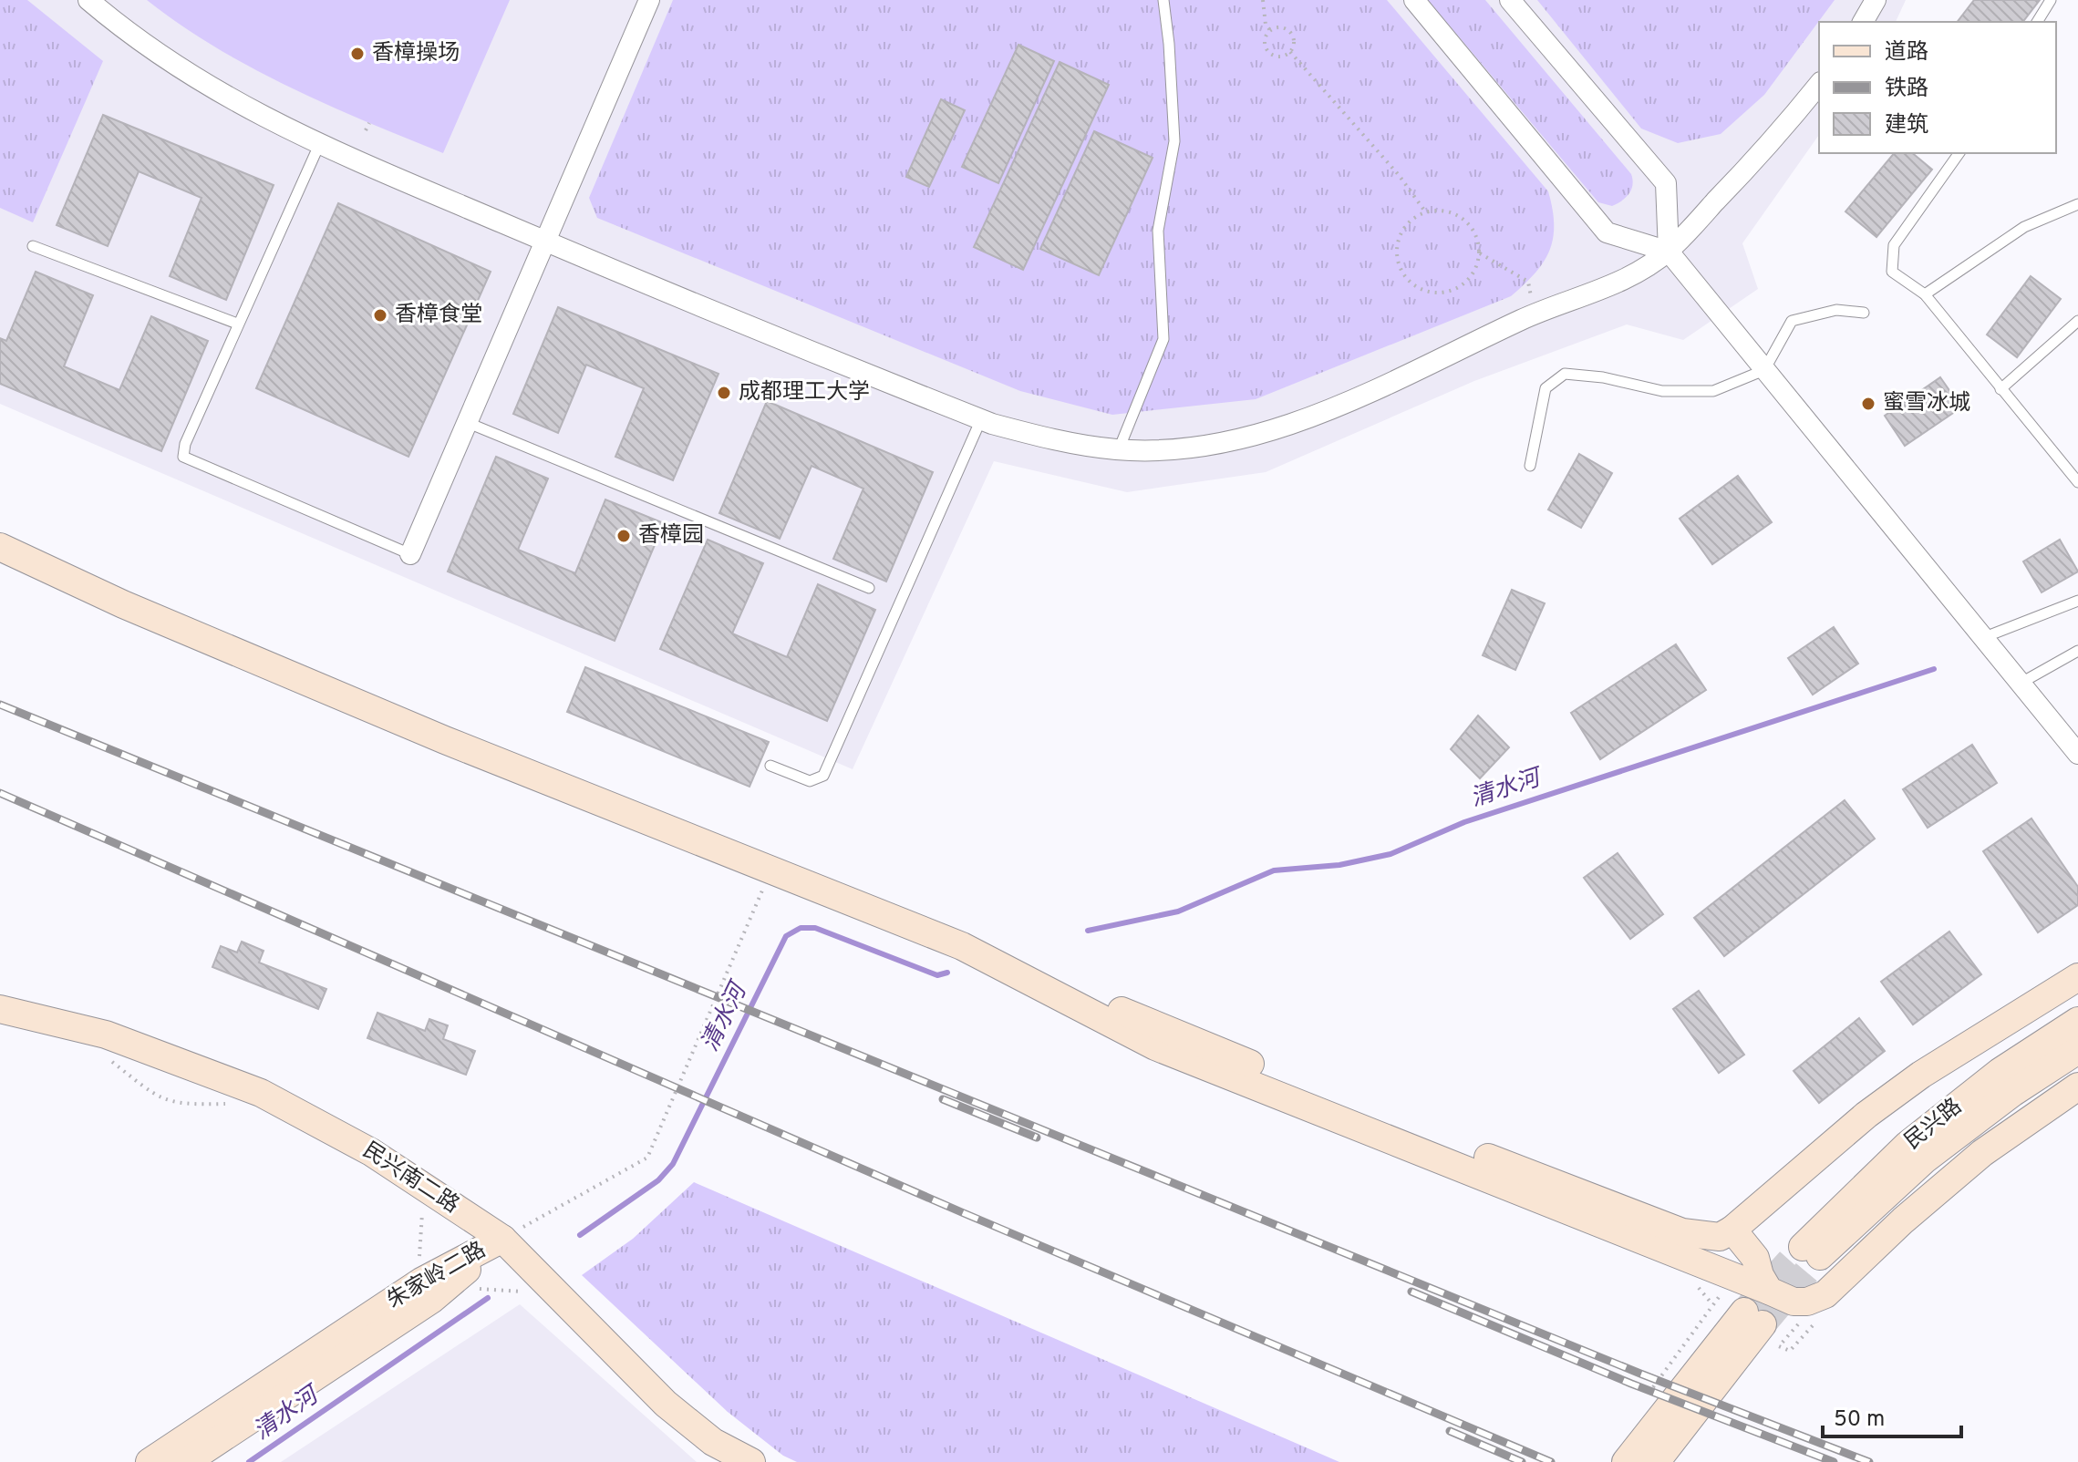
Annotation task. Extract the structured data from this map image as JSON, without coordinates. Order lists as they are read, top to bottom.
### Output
{
  "streets": {
    "street": ["民兴路", "民兴南二路", "朱家岭二路"]
  },
  "crossings": [
    ["民兴南二路", "朱家岭二路"]
  ],
  "water": ["清水河"],
  "places": [
    "香樟操场",
    "香樟食堂",
    "成都理工大学",
    "蜜雪冰城",
    "香樟园"
  ],
  "legend": ["道路", "铁路", "建筑"],
  "scale_bar": "50 m"
}
